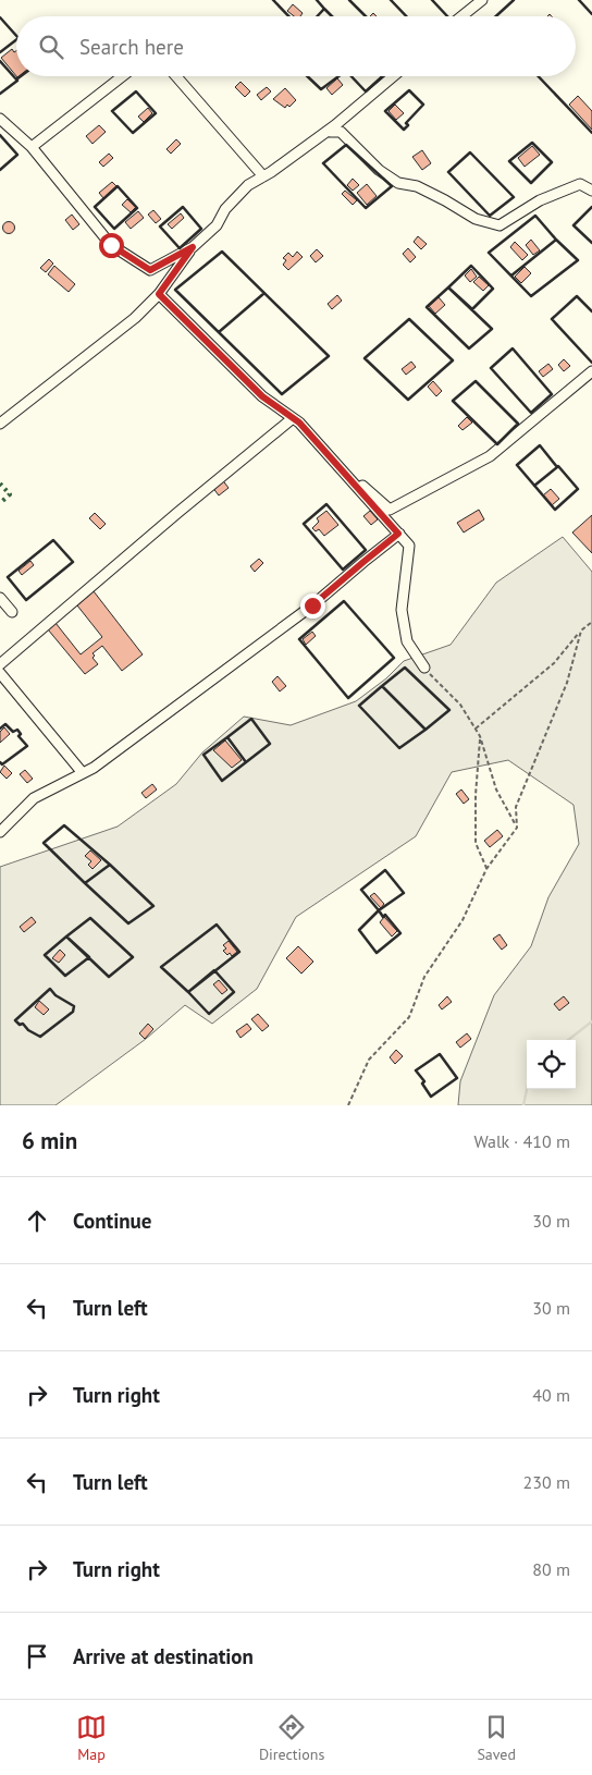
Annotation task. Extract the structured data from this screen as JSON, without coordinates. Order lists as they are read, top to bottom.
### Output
{
  "page": {
    "search": "Search here",
    "heading": ["6 min", "Walk · 410 m"],
    "list": [
      ["Continue", "30 m"],
      ["Turn left", "30 m"],
      ["Turn right", "40 m"],
      ["Turn left", "230 m"],
      ["Turn right", "80 m"],
      "Arrive at destination"
    ],
    "nav": ["Map", "Directions", "Saved"]
  }
}
